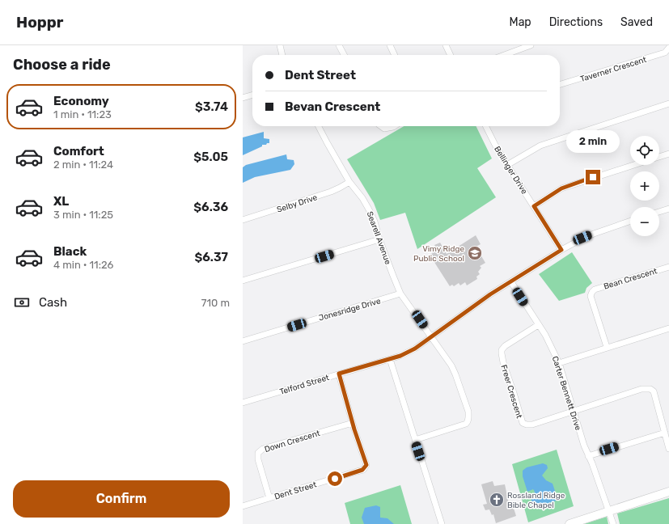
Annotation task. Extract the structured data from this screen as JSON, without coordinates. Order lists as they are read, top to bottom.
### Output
{
  "streets": {
    "street": [
      "Taverner Crescent",
      "Bellinger Drive",
      "Selby Drive",
      "Searell Avenue",
      "Bean Crescent",
      "Jonesridge Drive",
      "Telford Street",
      "Freer Crescent",
      "Carter Bennett Drive",
      "Down Crescent",
      "Dent Street"
    ]
  },
  "crossings": [
    ["Bellinger Drive", "Telford Street"],
    ["Selby Drive", "Searell Avenue"],
    ["Searell Avenue", "Jonesridge Drive"],
    ["Searell Avenue", "Telford Street"],
    ["Telford Street", "Carter Bennett Drive"],
    ["Telford Street", "Dent Street"],
    ["Freer Crescent", "Carter Bennett Drive"],
    ["Down Crescent", "Dent Street"]
  ],
  "places": {
    "school or university": ["Vimy Ridge Public School"],
    "church": ["Rossland Ridge Bible Chapel"]
  },
  "page": {
    "header": "Hoppr",
    "nav": ["Map", "Directions", "Saved"],
    "heading": "Choose a ride",
    "banner": ["Dent Street", "Bevan Crescent"],
    "list": [
      {
        "name": "Economy",
        "note": "1 min · 11:23",
        "value": "$3.74"
      },
      {
        "name": "Comfort",
        "note": "2 min · 11:24",
        "value": "$5.05"
      },
      {
        "name": "XL",
        "note": "3 min · 11:25",
        "value": "$6.36"
      },
      {
        "name": "Black",
        "note": "4 min · 11:26",
        "value": "$6.37"
      }
    ],
    "bubble": "2 min",
    "map_buttons": ["+", "−"],
    "pay": ["Cash", "710 m"],
    "buttons": "Confirm"
  }
}
